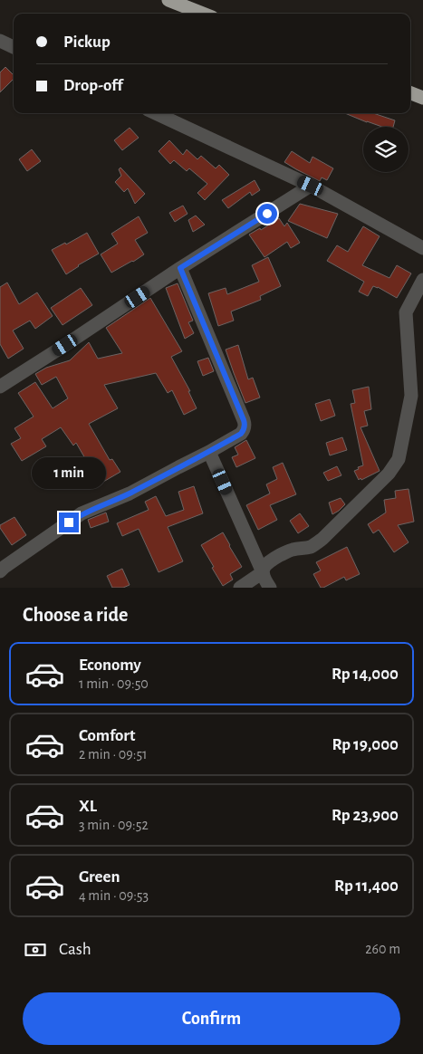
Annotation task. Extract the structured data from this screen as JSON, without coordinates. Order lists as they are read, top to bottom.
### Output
{
  "page": {
    "banner": ["Pickup", "Drop-off"],
    "bubble": "1 min",
    "heading": "Choose a ride",
    "list": [
      {
        "name": "Economy",
        "note": "1 min · 09:50",
        "value": "Rp 14,000"
      },
      {
        "name": "Comfort",
        "note": "2 min · 09:51",
        "value": "Rp 19,000"
      },
      {
        "name": "XL",
        "note": "3 min · 09:52",
        "value": "Rp 23,900"
      },
      {
        "name": "Green",
        "note": "4 min · 09:53",
        "value": "Rp 11,400"
      }
    ],
    "pay": ["Cash", "260 m"],
    "buttons": "Confirm"
  }
}
